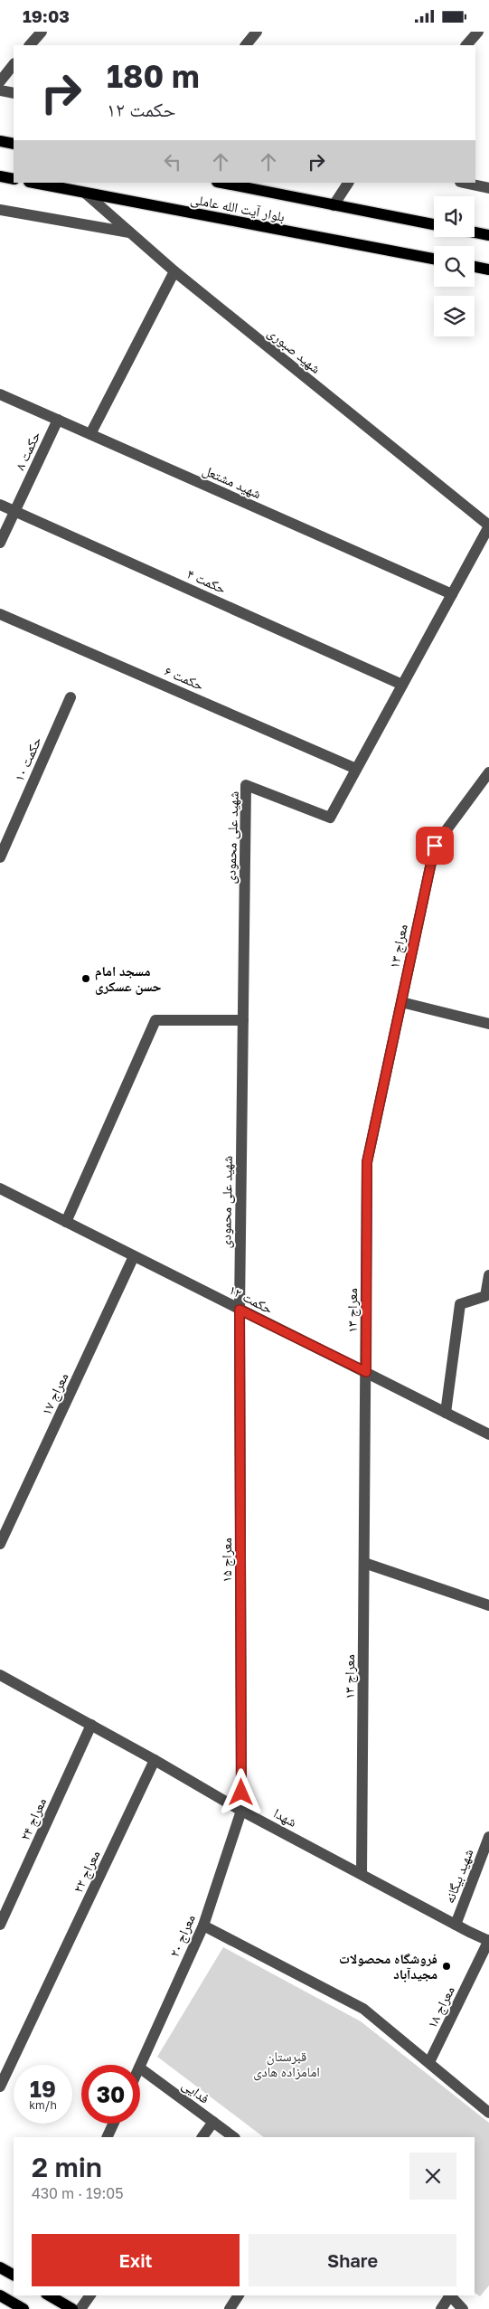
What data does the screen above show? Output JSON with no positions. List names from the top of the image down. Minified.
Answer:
{"streets":{"main road":["بلوار آیت‌ الله عاملی"],"street":["شهید صبوری","حکمت ۸","شهید مشتعل","حکمت ۴","حکمت ۶","حکمت ۱۰","شهید علی محمودی","معراج ۱۳","حکمت ۱۲","معراج ۱۷","معراج ۱۵","شهدا","معراج ۲۴","معراج ۲۲","شهید بیگانه","معراج ۲۰","معراج ۱۸","فدایی"]},"crossings":[["بلوار آیت‌ الله عاملی","شهید صبوری"],["شهید صبوری","شهید علی محمودی"],["حکمت ۸","شهید مشتعل"],["حکمت ۸","حکمت ۴"],["شهید مشتعل","شهید علی محمودی"],["حکمت ۴","شهید علی محمودی"],["حکمت ۶","شهید علی محمودی"],["شهید علی محمودی","حکمت ۱۲"],["شهید علی محمودی","معراج ۱۵"],["معراج ۱۳","حکمت ۱۲"],["معراج ۱۳","شهدا"],["حکمت ۱۲","معراج ۱۷"],["حکمت ۱۲","معراج ۱۵"],["معراج ۱۵","شهدا"],["معراج ۱۵","معراج ۲۰"],["شهدا","معراج ۲۴"],["شهدا","معراج ۲۲"],["شهدا","شهید بیگانه"],["شهدا","معراج ۲۰"],["شهدا","معراج ۱۸"]],"parks":["قبرستان امامزاده هادی"],"places":["مسجد امام حسن عسکری","فروشگاه محصولات مجیدآباد"],"page":{"status":"19:03","turn":["180 m","حکمت ۱۲"],"speed":"19 km/h","limit":"30","heading":["2 min","430 m · 19:05"],"buttons":["Exit","Share"]}}
